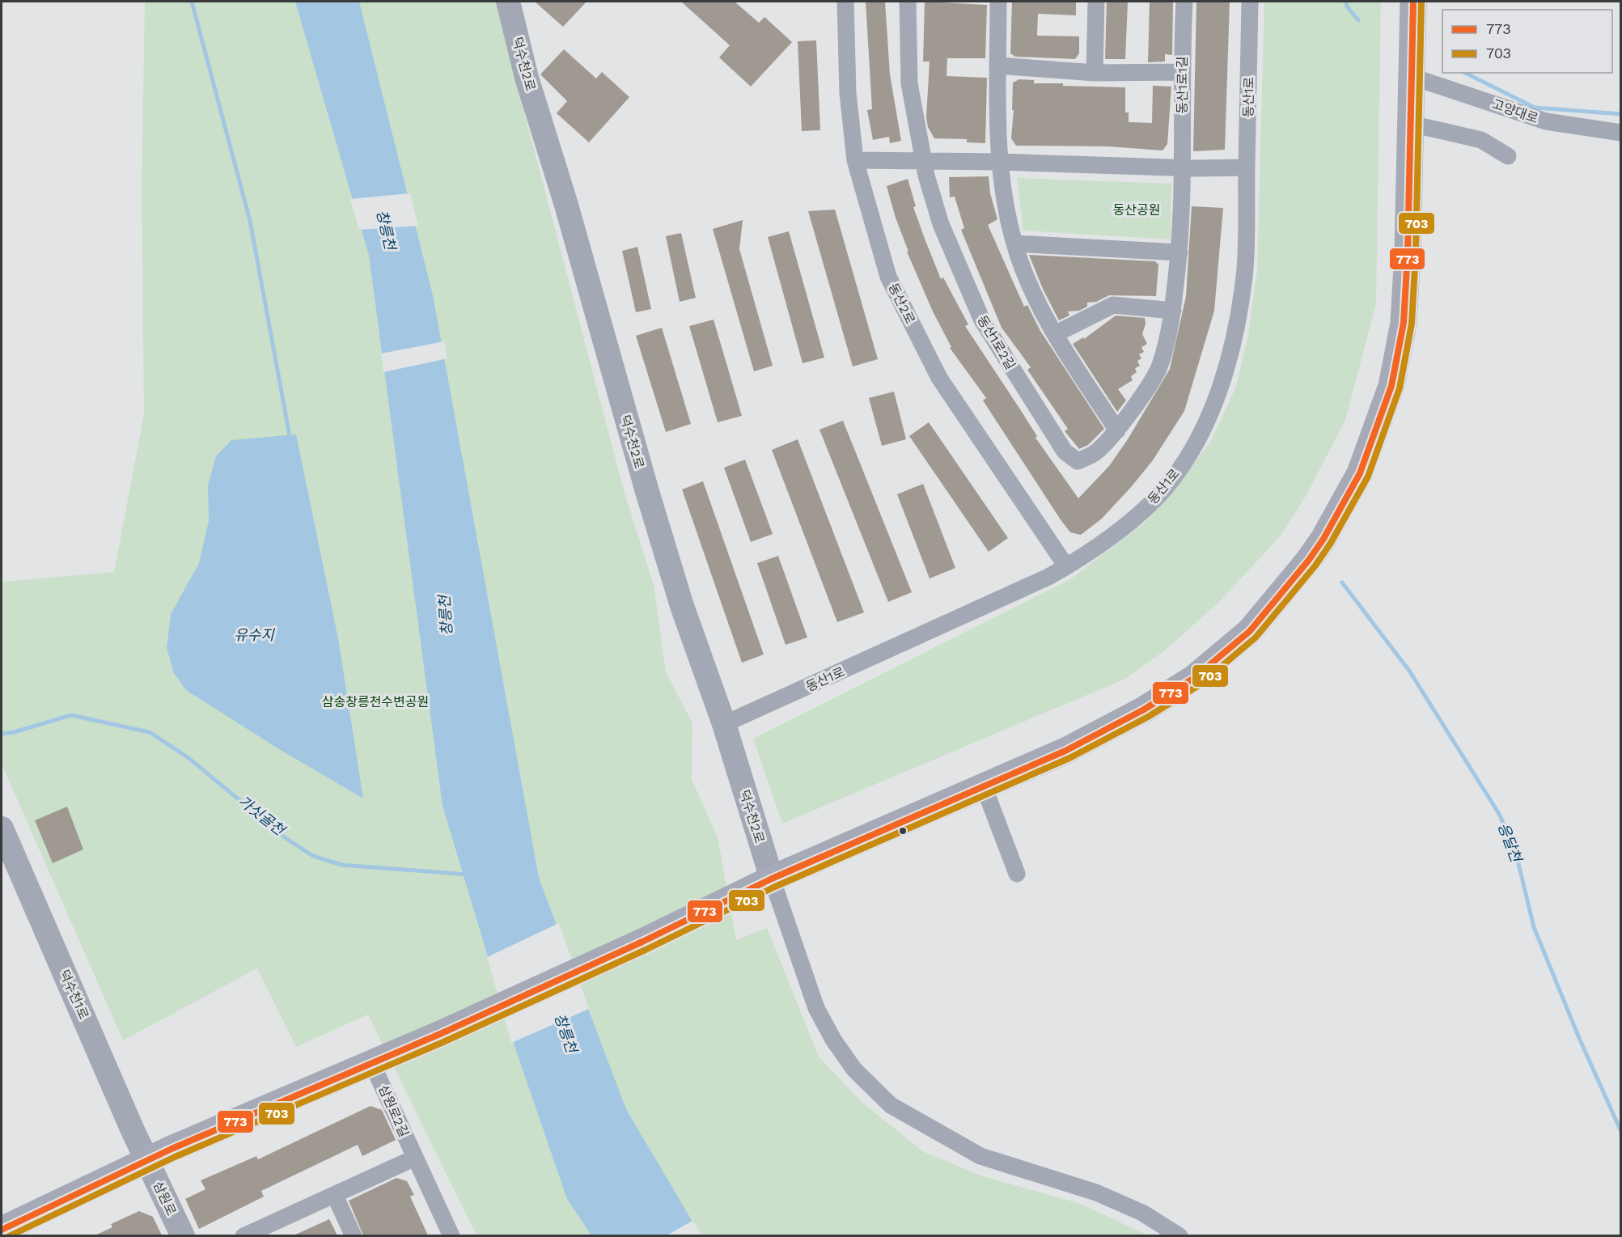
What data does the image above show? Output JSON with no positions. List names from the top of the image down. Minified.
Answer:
{"streets":{"street":["덕수천2로","동산1로1길","동산1로","고양대로","동산2로","동산1로2길","덕수천1로","삼원로2길","삼원로"]},"crossings":[["덕수천2로","동산1로"],["동산1로1길","동산1로2길"],["동산1로","동산2로"],["덕수천1로","삼원로"]],"water":["창릉천","유수지","가싯골천","응달천"],"parks":["동산공원","삼송창릉천수변공원"],"lines":["transit line 773","transit line 703"],"legend":["773","703"]}
